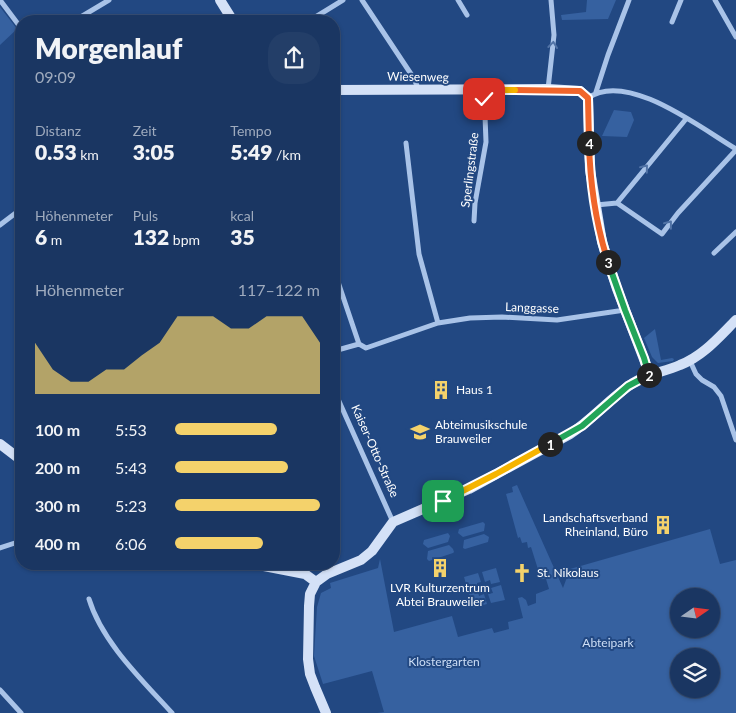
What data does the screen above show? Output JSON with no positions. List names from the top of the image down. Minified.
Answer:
{"streets":{"street":["Wiesenweg","Sperlingstraße","Langgasse","Kaiser-Otto-Straße"]},"crossings":[["Wiesenweg","Sperlingstraße"]],"parks":["Abteipark","Klostergarten"],"places":{"building":["Haus 1","Landschaftsverband Rheinland, Büro","LVR Kulturzentrum Abtei Brauweiler"],"school or university":["Abteimusikschule Brauweiler"],"church":["St. Nikolaus"]},"north":"right","page":{"heading":["Morgenlauf","09:09"],"stats":[["Distanz","0.53 km"],["Zeit","3:05"],["Tempo","5:49 /km"],["Höhenmeter","6 m"],["Puls","132 bpm"],["kcal","35"]],"pins":["4","3","2","1"],"chart":["Höhenmeter","117–122 m"],"list":[{"name":"100 m","note":"5:53"},{"name":"200 m","note":"5:43"},{"name":"300 m","note":"5:23"},{"name":"400 m","note":"6:06"}]}}
